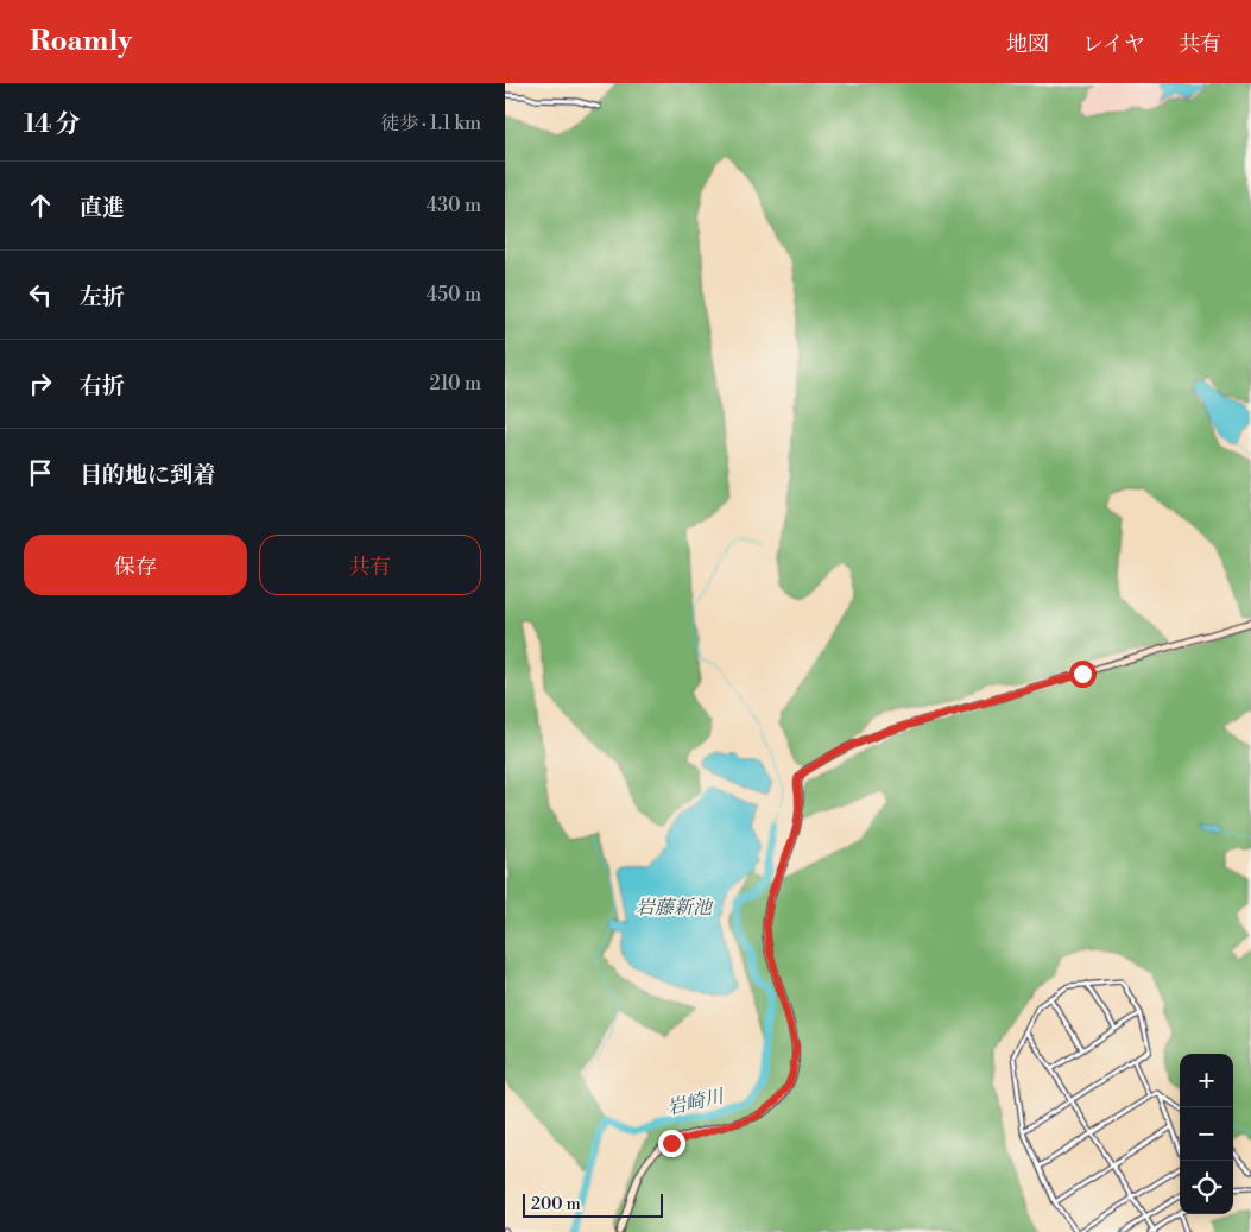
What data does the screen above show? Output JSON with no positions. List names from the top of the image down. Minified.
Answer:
{"water":["岩藤新池","岩崎川"],"scale_bar":"200 m","page":{"header":"Roamly","nav":["地図","レイヤ","共有"],"heading":["14 分","徒歩 · 1.1 km"],"list":[["直進","430 m"],["左折","450 m"],["右折","210 m"],"目的地に到着"],"buttons":["保存","共有"],"map_buttons":["+","−"],"scale":"200 m"}}
